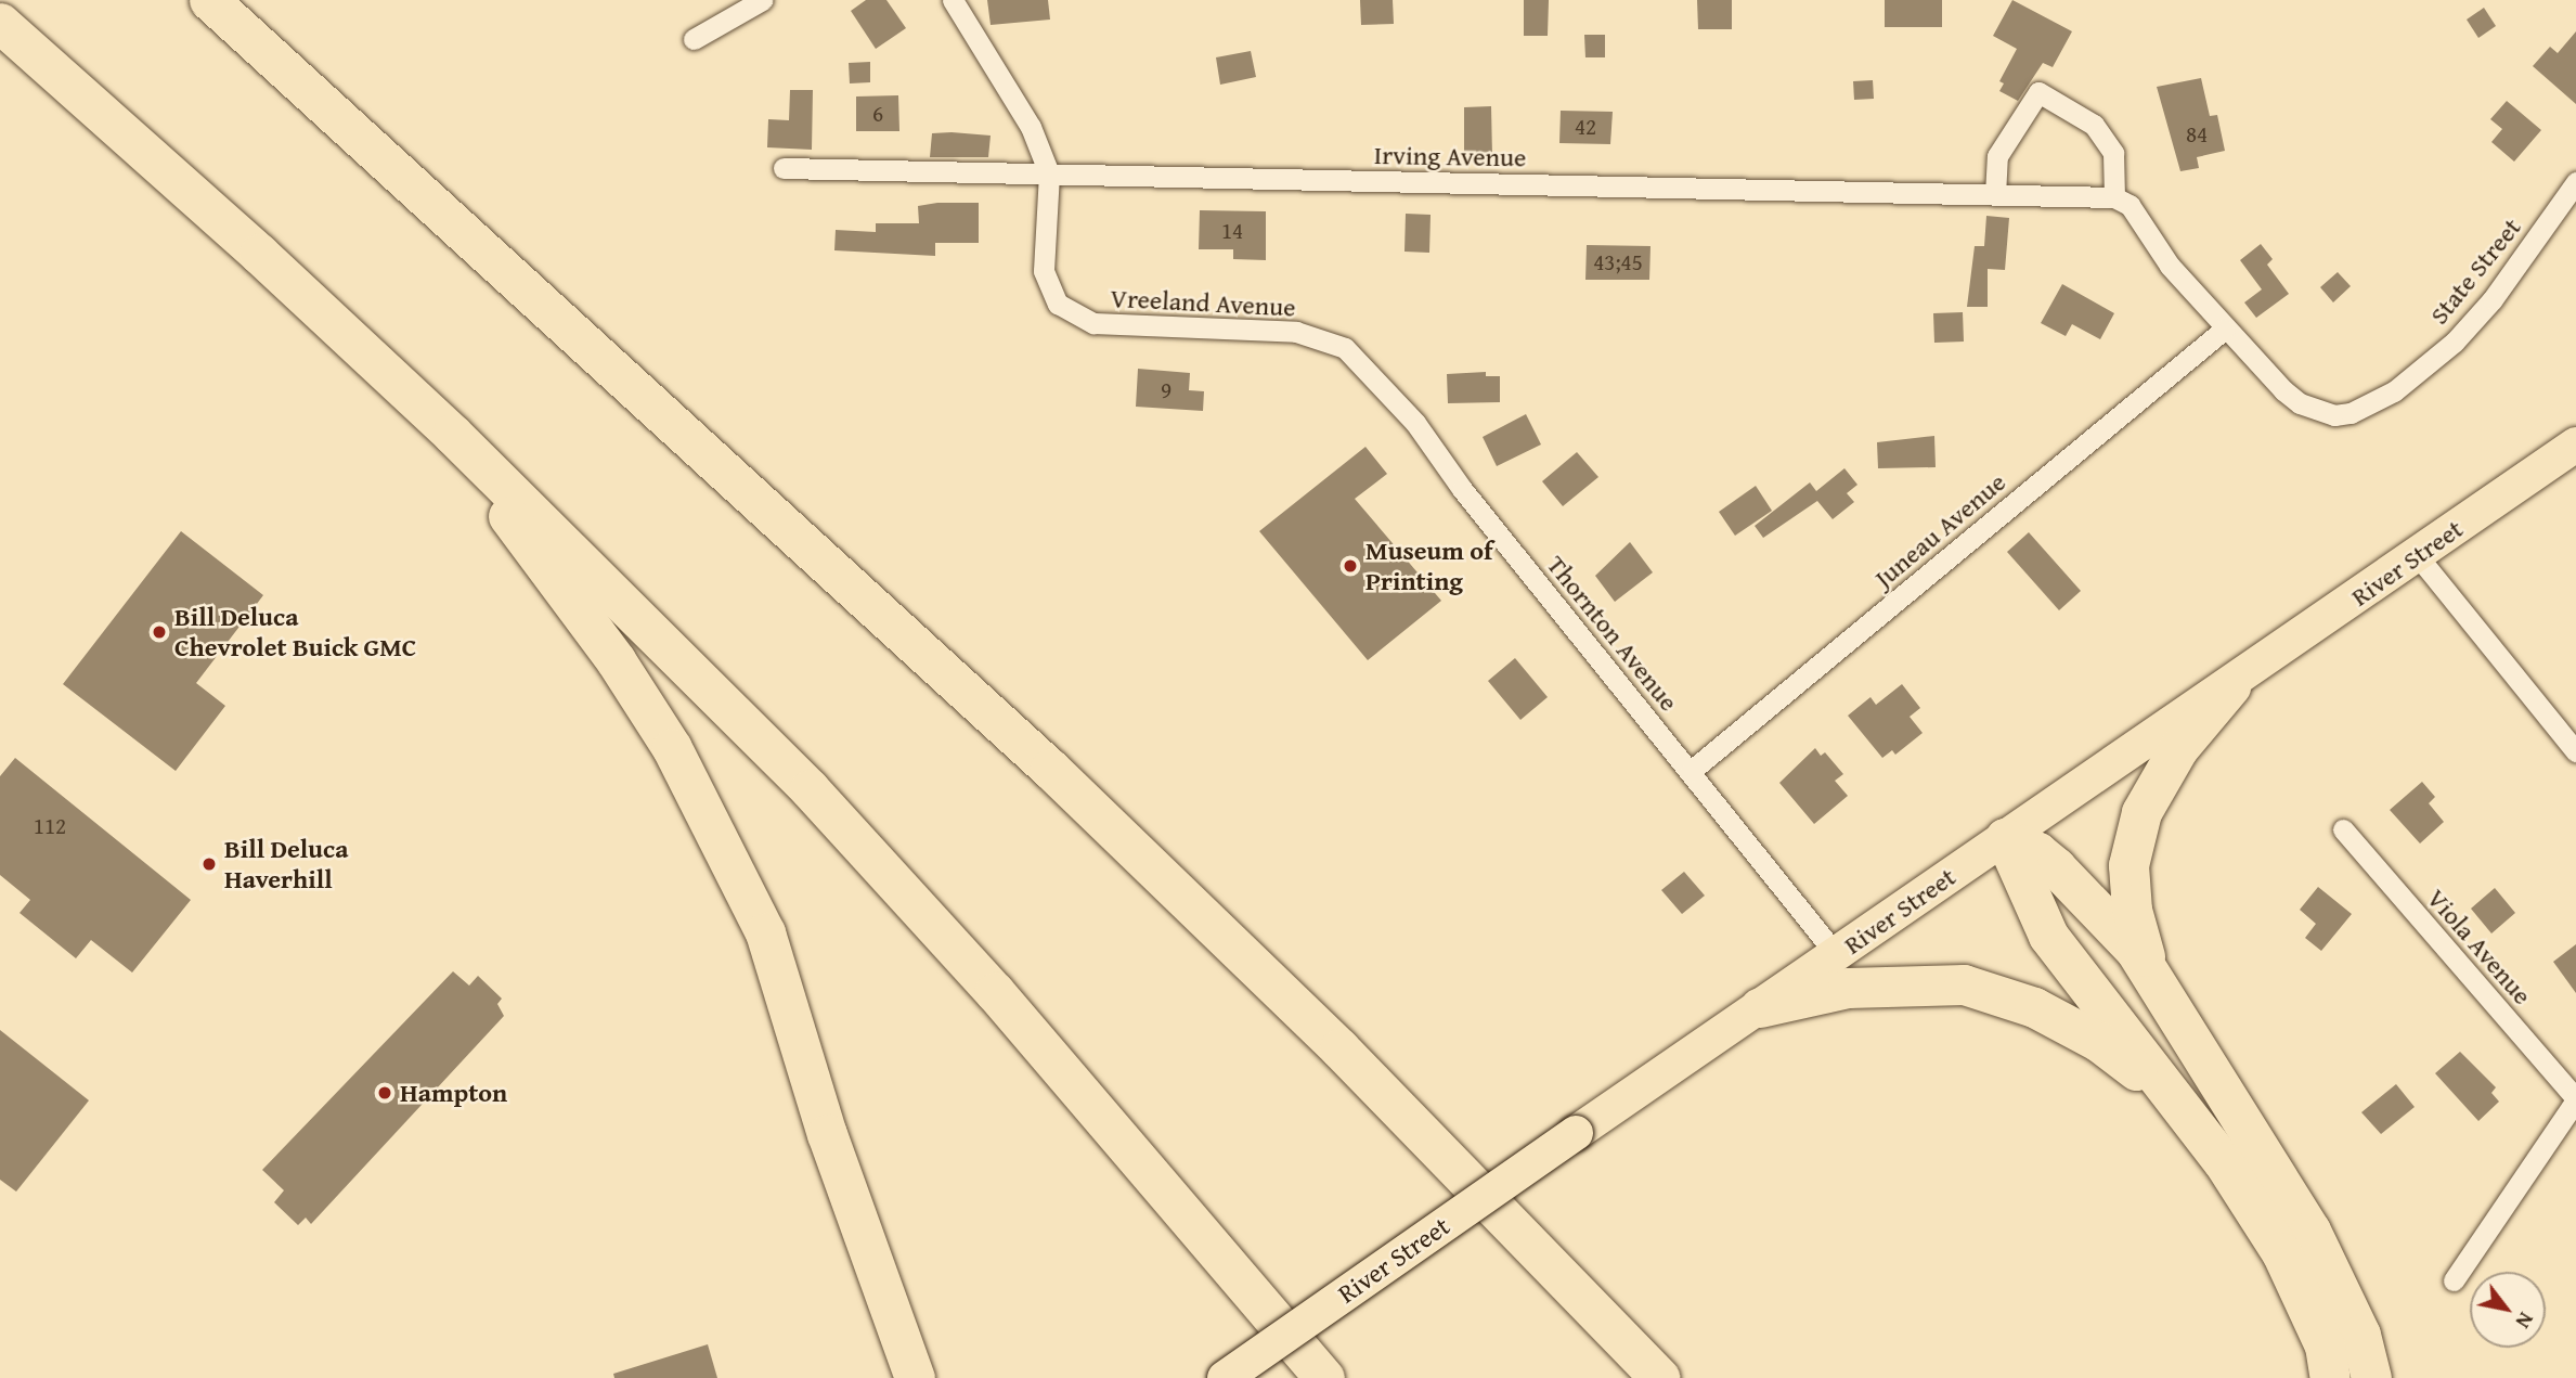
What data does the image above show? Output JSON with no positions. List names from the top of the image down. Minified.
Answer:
{"streets":{"main road":["River Street"],"street":["Irving Avenue","State Street","Vreeland Avenue","Juneau Avenue","Thornton Avenue","Viola Avenue"]},"crossings":[["Irving Avenue","State Street"],["Irving Avenue","Vreeland Avenue"],["State Street","Juneau Avenue"],["Vreeland Avenue","Thornton Avenue"],["Juneau Avenue","Thornton Avenue"],["River Street","Thornton Avenue"]],"places":["Museum of Printing","Bill Deluca Chevrolet Buick GMC","Bill Deluca Haverhill","Hampton"],"house_numbers":["6","42","84","14","43;45","9","112"],"north":"bottom right"}
